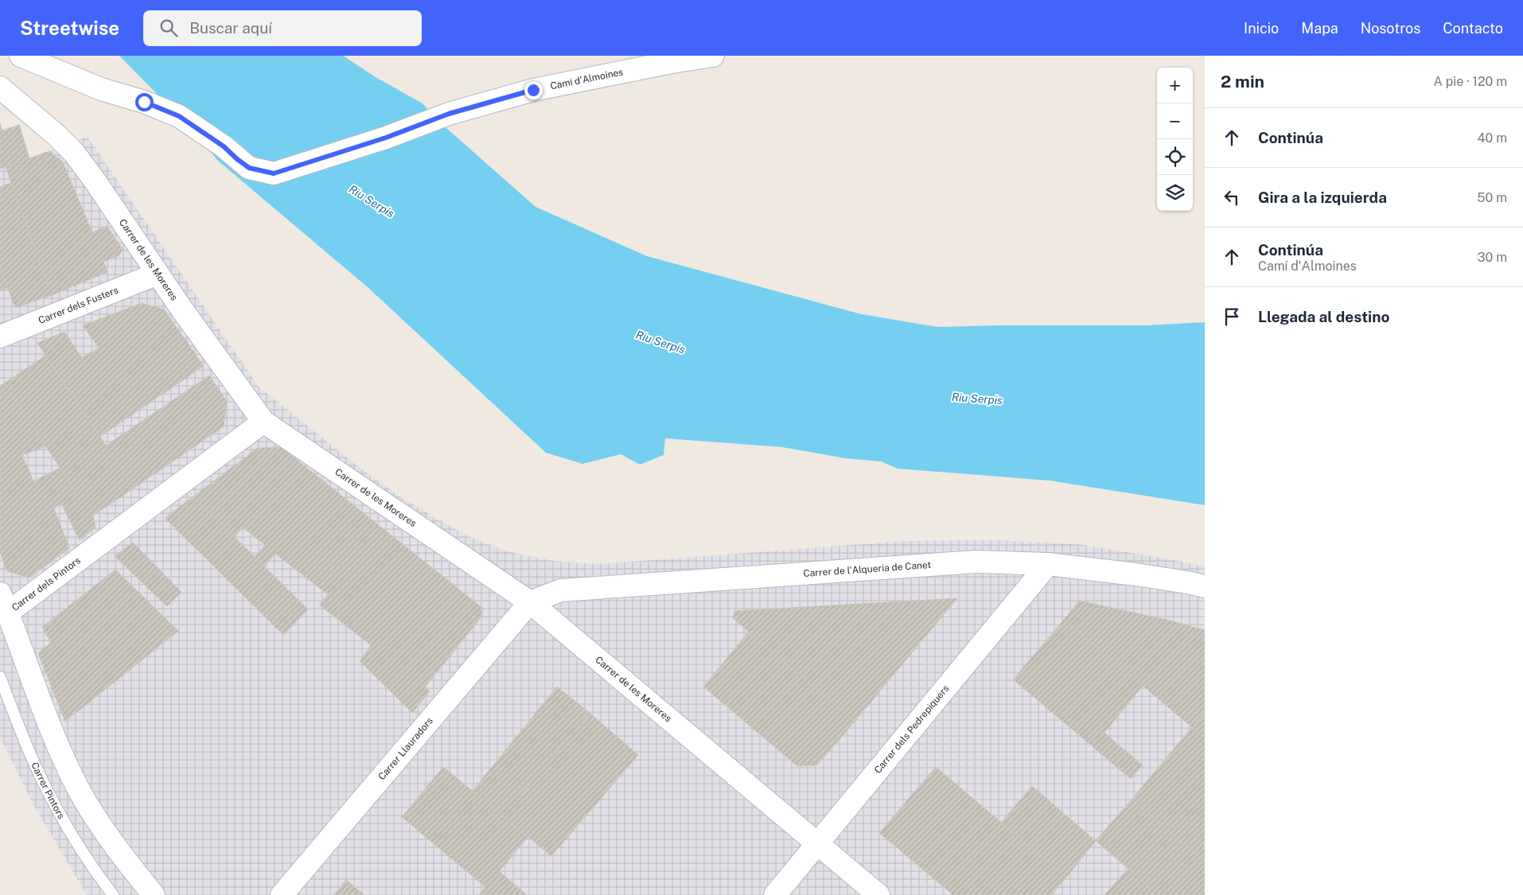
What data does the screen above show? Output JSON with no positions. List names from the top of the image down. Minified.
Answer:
{"streets":{"street":["Camí d'Almoines","Carrer de les Moreres","Carrer dels Fusters","Carrer de l'Alqueria de Canet","Carrer dels Pintors","Carrer dels Pedrepiquers","Carrer Llauradors"],"lane":["Carrer Pintors"]},"crossings":[["Carrer de les Moreres","Carrer dels Fusters"],["Carrer de les Moreres","Carrer de l'Alqueria de Canet"],["Carrer de les Moreres","Carrer dels Pintors"],["Carrer de les Moreres","Carrer dels Pedrepiquers"],["Carrer de les Moreres","Carrer Llauradors"],["Carrer de l'Alqueria de Canet","Carrer dels Pedrepiquers"],["Carrer de l'Alqueria de Canet","Carrer Llauradors"]],"water":["Riu Serpis"],"page":{"header":"Streetwise","search":"Buscar aquí","nav":["Inicio","Mapa","Nosotros","Contacto"],"heading":["2 min","A pie · 120 m"],"map_buttons":["+","−"],"list":[["Continúa","40 m"],["Gira a la izquierda","50 m"],["Continúa","Camí d'Almoines","30 m"],"Llegada al destino"]}}
